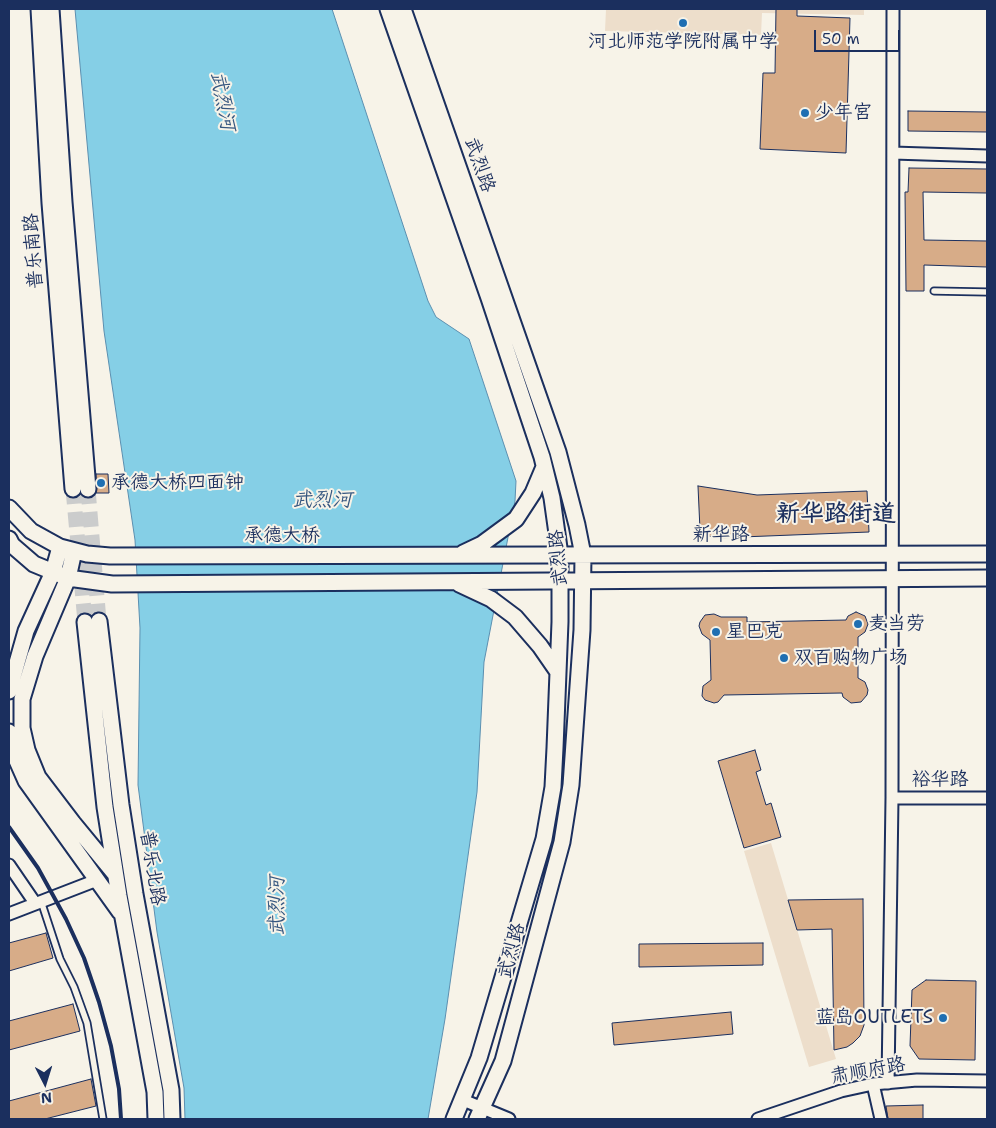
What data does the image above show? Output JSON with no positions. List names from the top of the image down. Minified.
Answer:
{"streets":{"main road":["武烈路","普乐南路","新华路","承德大桥","普乐北路"],"street":["裕华路","肃顺府路"]},"crossings":[["武烈路","新华路"],["新华路","承德大桥"]],"districts":["新华路街道"],"water":["武烈河"],"places":["河北师范学院附属中学","少年宫","承德大桥四面钟","麦当劳","星巴克","双百购物广场","蓝岛OUTLETS"],"scale_bar":"50 m","north":"bottom"}
